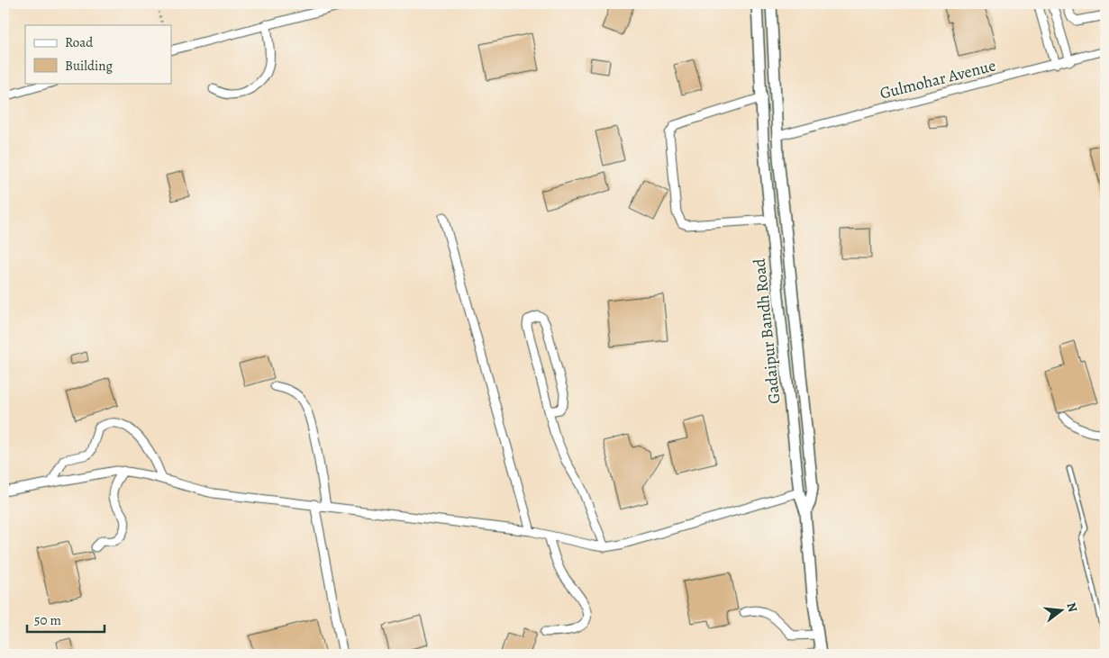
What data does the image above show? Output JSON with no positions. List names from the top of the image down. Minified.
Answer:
{"streets":{"street":["Gulmohar Avenue","Gadaipur Bandh Road"]},"legend":["Road","Building"],"scale_bar":"50 m","north":"right"}
